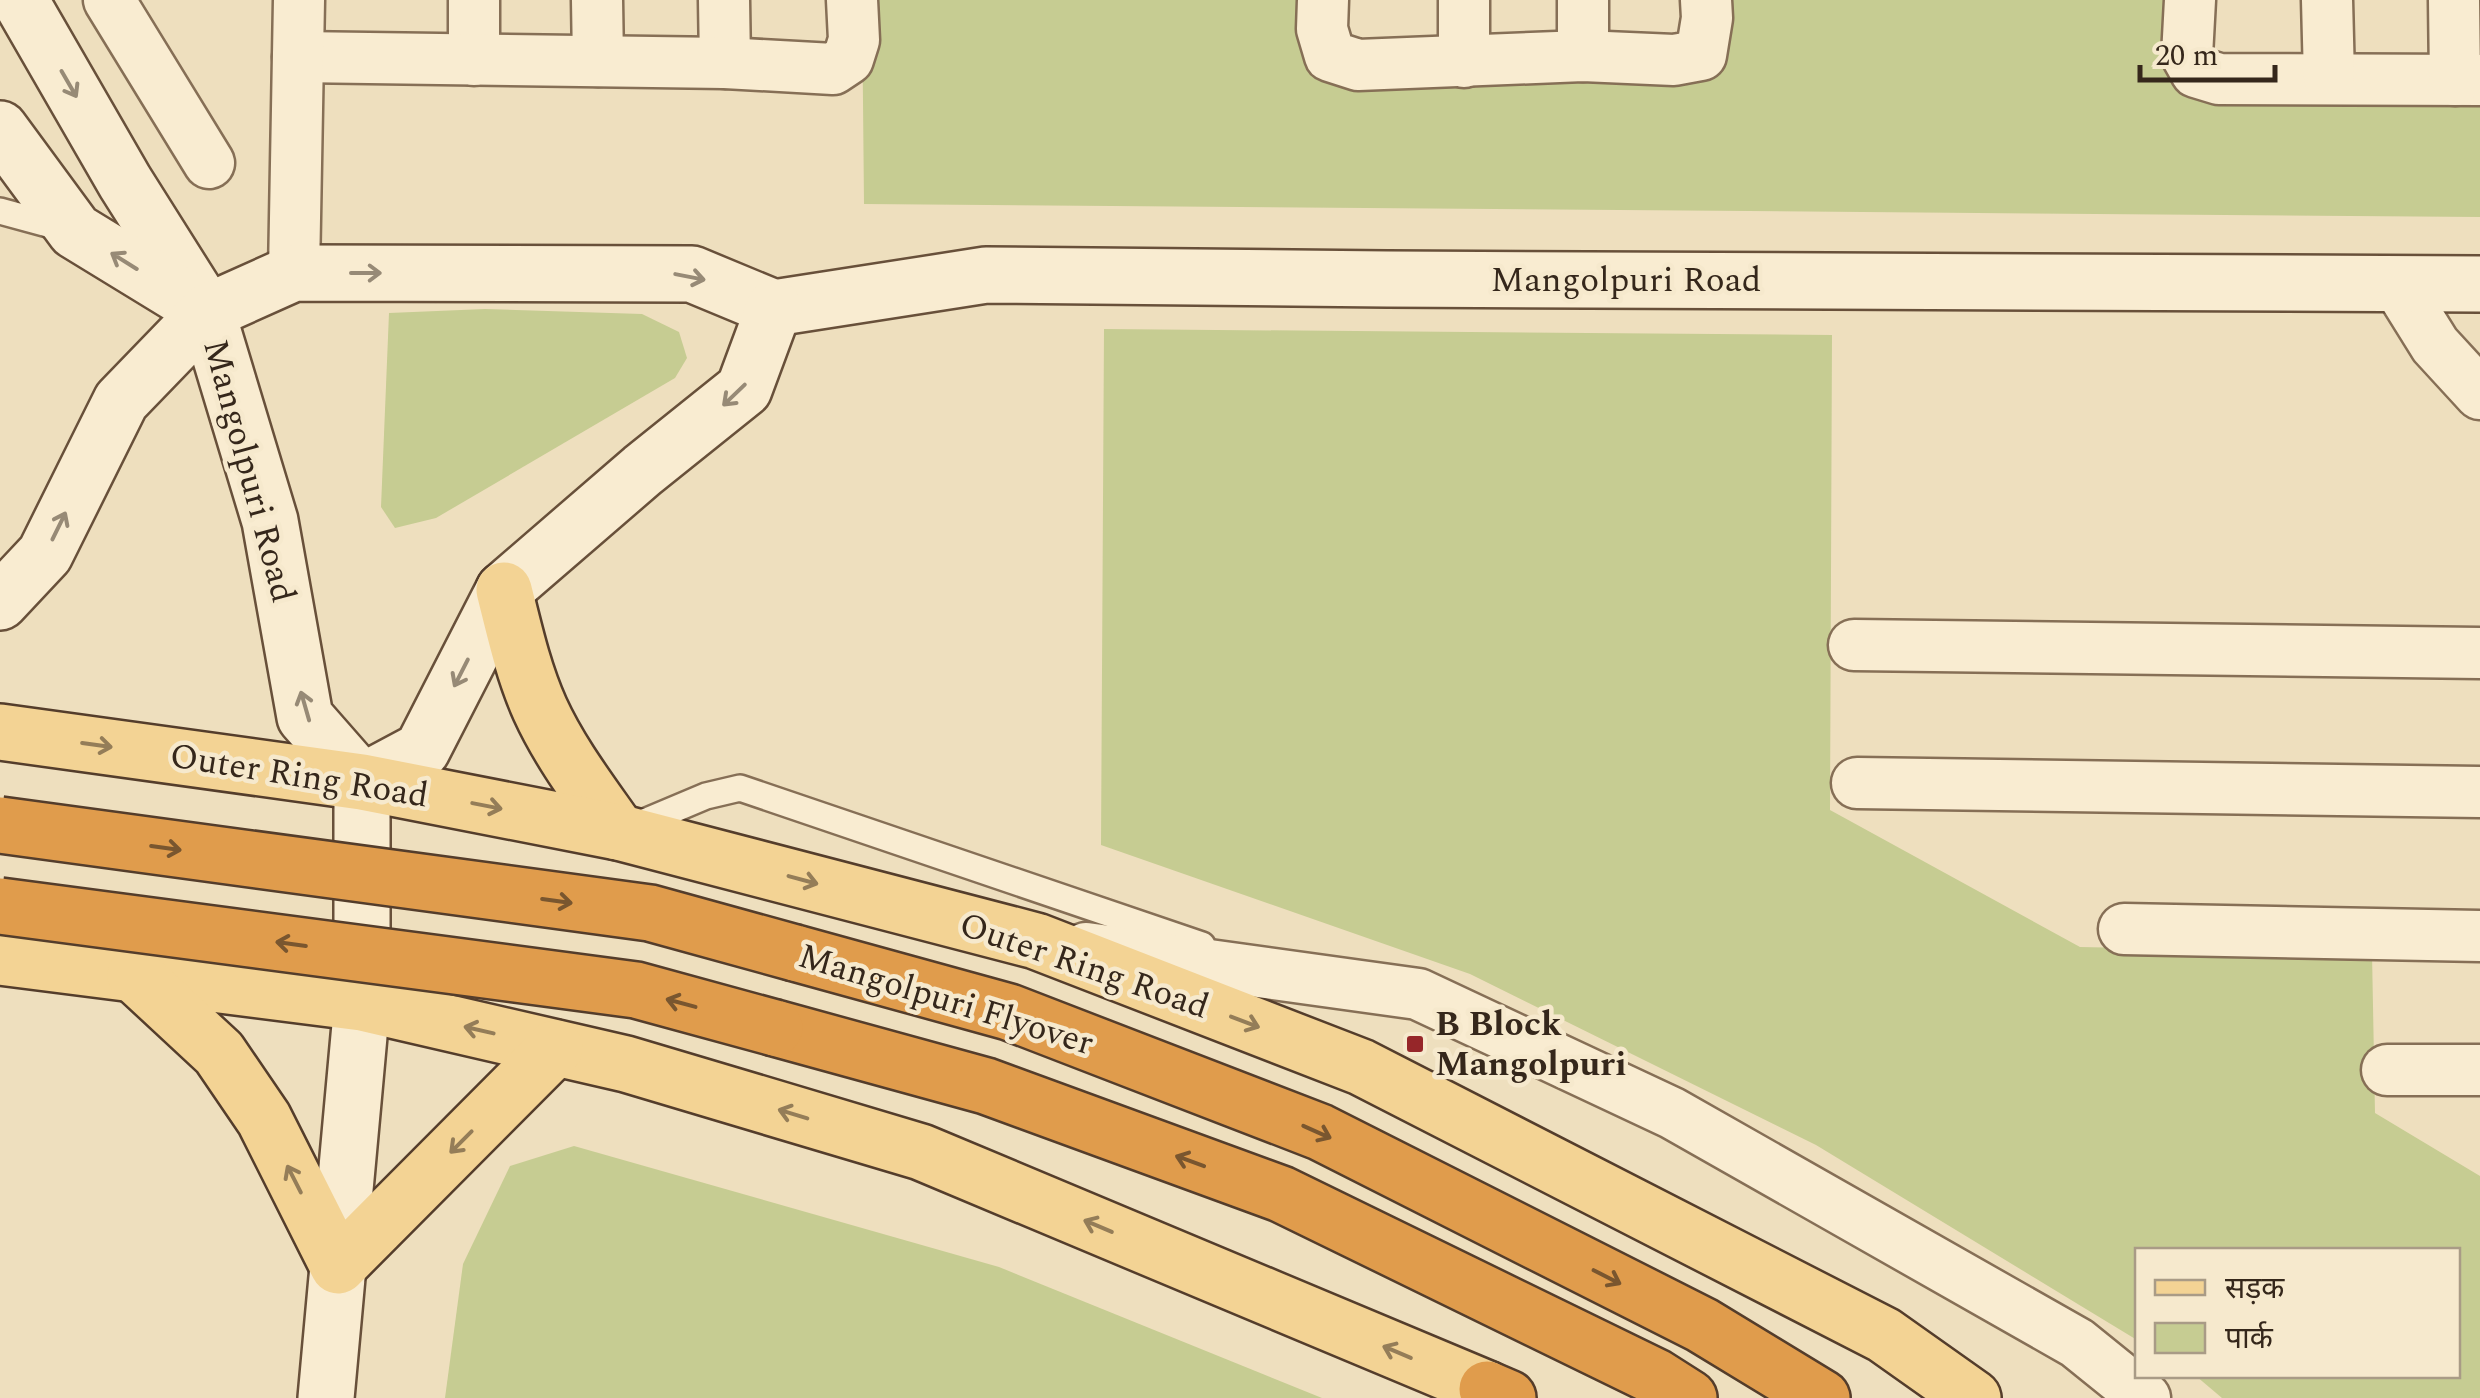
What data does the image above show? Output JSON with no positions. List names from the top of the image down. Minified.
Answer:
{"streets":{"highway":["Mangolpuri Flyover"],"main road":["Outer Ring Road"],"street":["Mangolpuri Road"]},"crossings":[["Mangolpuri Road","Outer Ring Road"]],"places":{"transit":["B Block Mangolpuri"]},"legend":["सड़क","पार्क"],"scale_bar":"20 m"}
